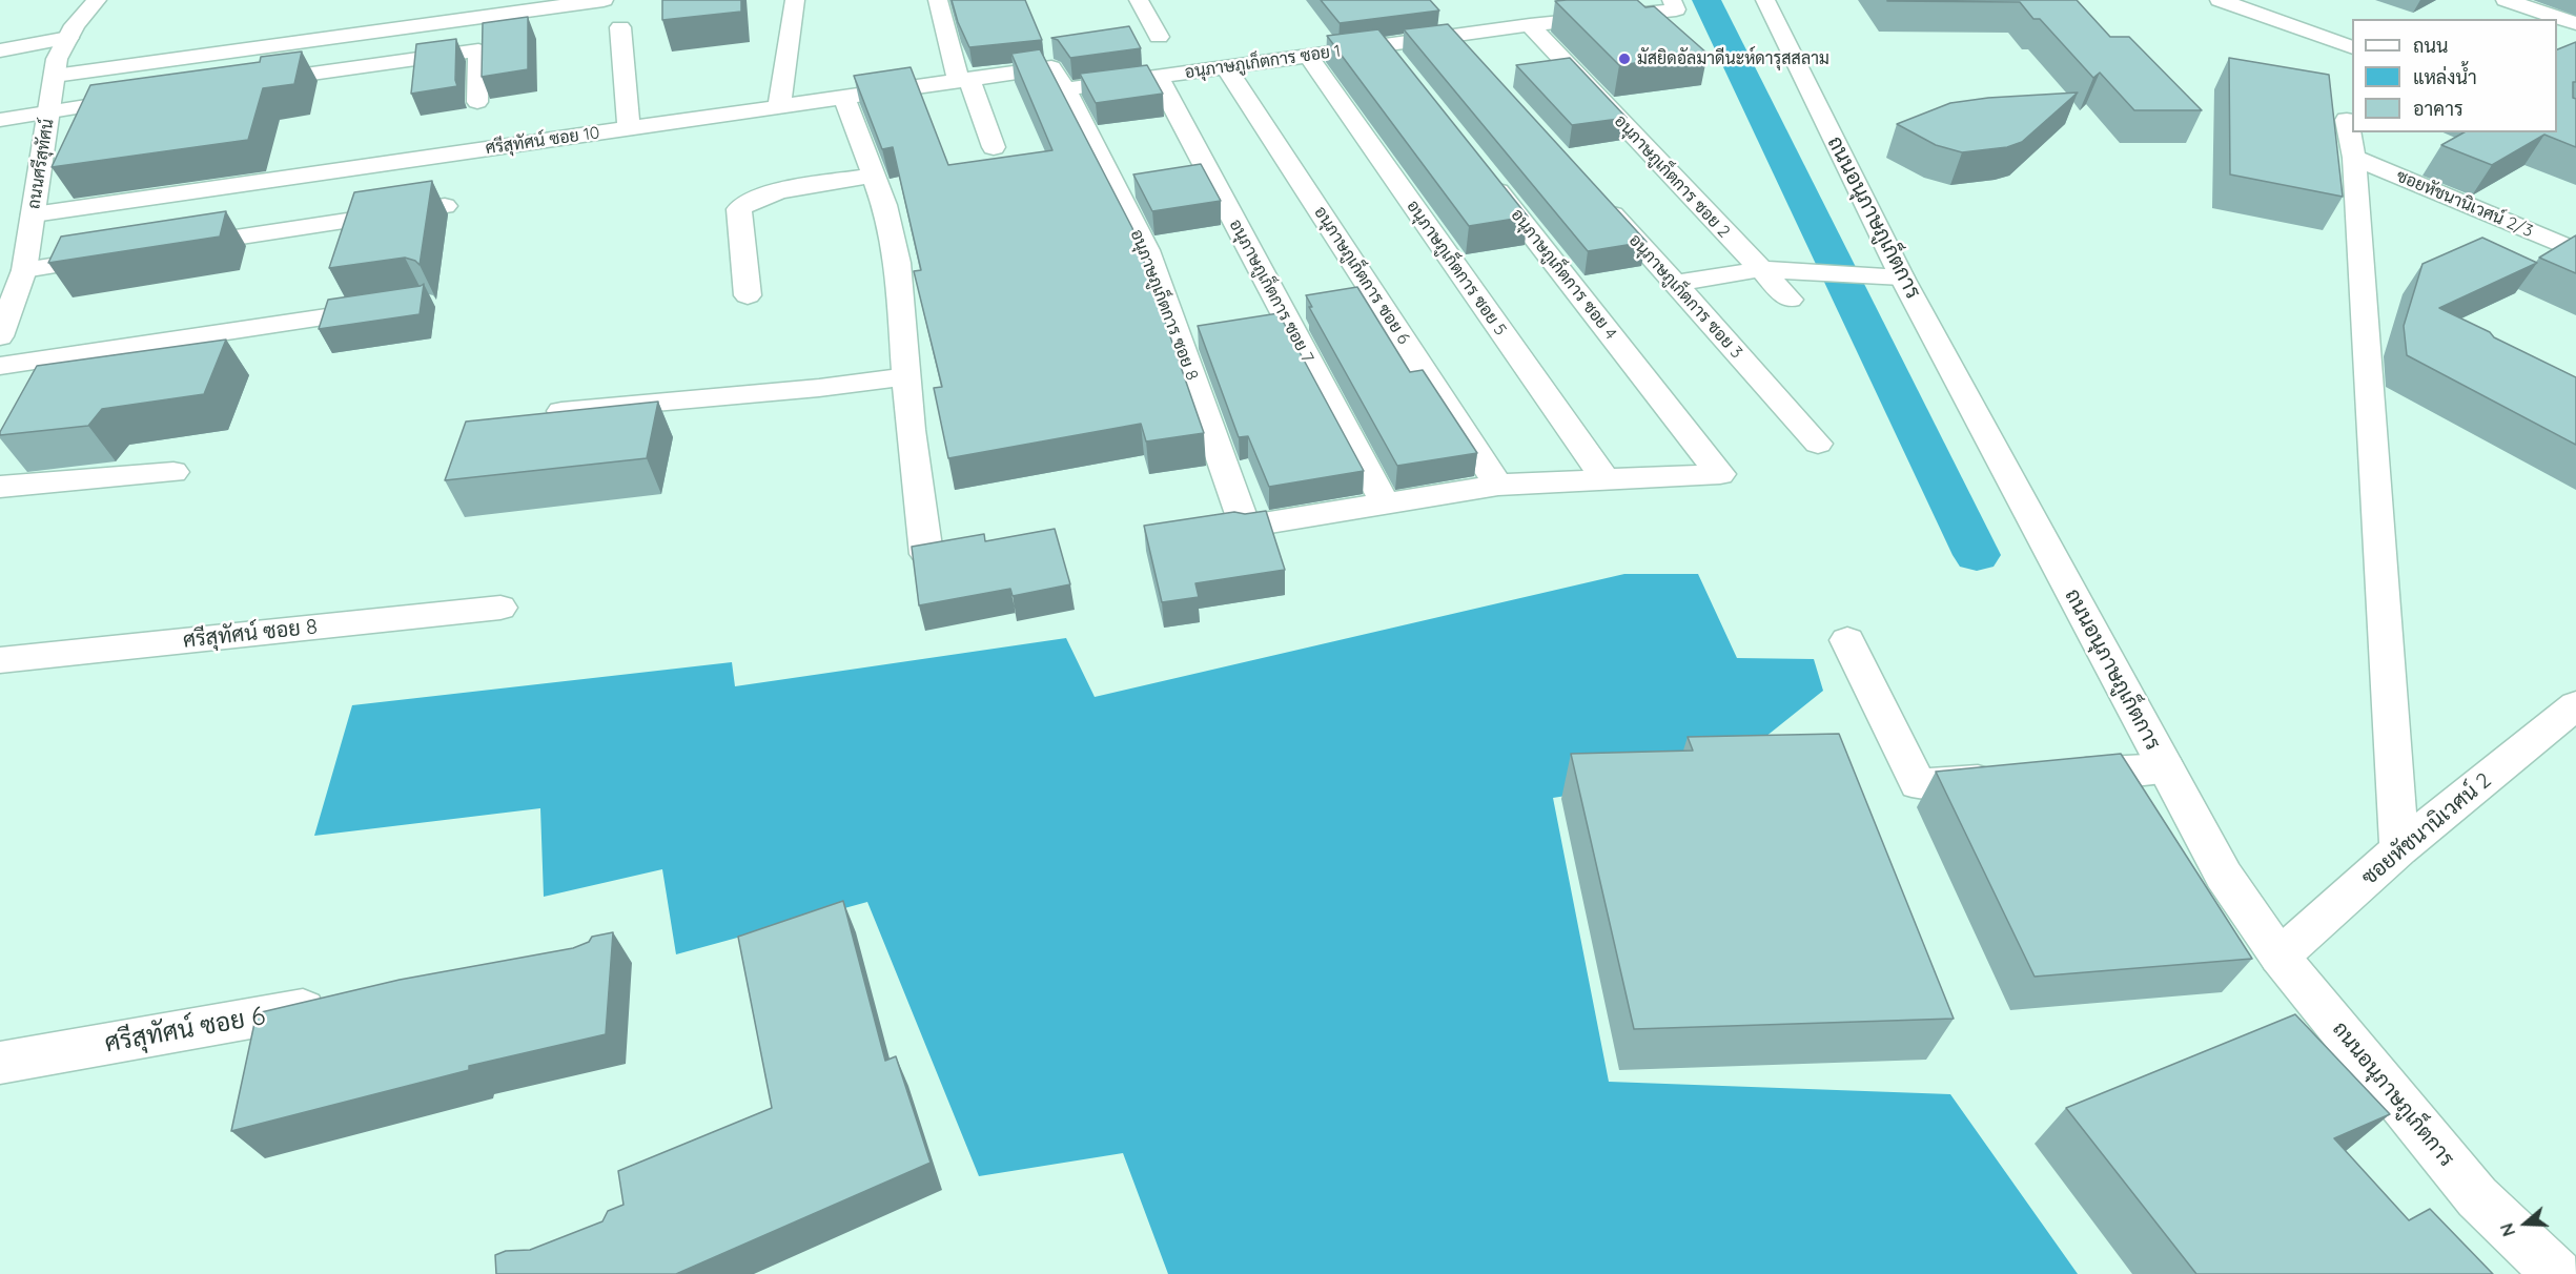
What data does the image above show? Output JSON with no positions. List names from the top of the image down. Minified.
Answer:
{"streets":{"street":["อนุภาษภูเก็ตการ ซอย 1","ศรีสุทัศน์ ซอย 10","ถนนศรีสุทัศน์","อนุภาษภูเก็ตการ ซอย 2","ซอยหัชนานิเวศน์ 2/3","ถนนอนุภาษภูเก็ตการ","อนุภาษภูเก็ตการ ซอย 5","อนุภาษภูเก็ตการ ซอย 4","อนุภาษภูเก็ตการ ซอย 6","อนุภาษภูเก็ตการ ซอย 7","อนุภาษภูเก็ตการ ซอย 3","อนุภาษภูเก็ตการ ซอย 8","ศรีสุทัศน์ ซอย 8","ซอยหัชนานิเวศน์ 2","ศรีสุทัศน์ ซอย 6"]},"crossings":[["อนุภาษภูเก็ตการ ซอย 1","ศรีสุทัศน์ ซอย 10"],["อนุภาษภูเก็ตการ ซอย 1","อนุภาษภูเก็ตการ ซอย 2"],["อนุภาษภูเก็ตการ ซอย 1","อนุภาษภูเก็ตการ ซอย 5"],["อนุภาษภูเก็ตการ ซอย 1","อนุภาษภูเก็ตการ ซอย 6"],["อนุภาษภูเก็ตการ ซอย 1","อนุภาษภูเก็ตการ ซอย 7"],["อนุภาษภูเก็ตการ ซอย 1","อนุภาษภูเก็ตการ ซอย 8"],["ศรีสุทัศน์ ซอย 10","ถนนศรีสุทัศน์"],["ศรีสุทัศน์ ซอย 10","อนุภาษภูเก็ตการ ซอย 8"],["ถนนอนุภาษภูเก็ตการ","ซอยหัชนานิเวศน์ 2"],["อนุภาษภูเก็ตการ ซอย 5","อนุภาษภูเก็ตการ ซอย 4"],["อนุภาษภูเก็ตการ ซอย 7","อนุภาษภูเก็ตการ ซอย 8"]],"places":["มัสยิดอัลมาดีนะห์ดารุสสลาม"],"legend":["ถนน","แหล่งน้ำ","อาคาร"],"north":"left"}
